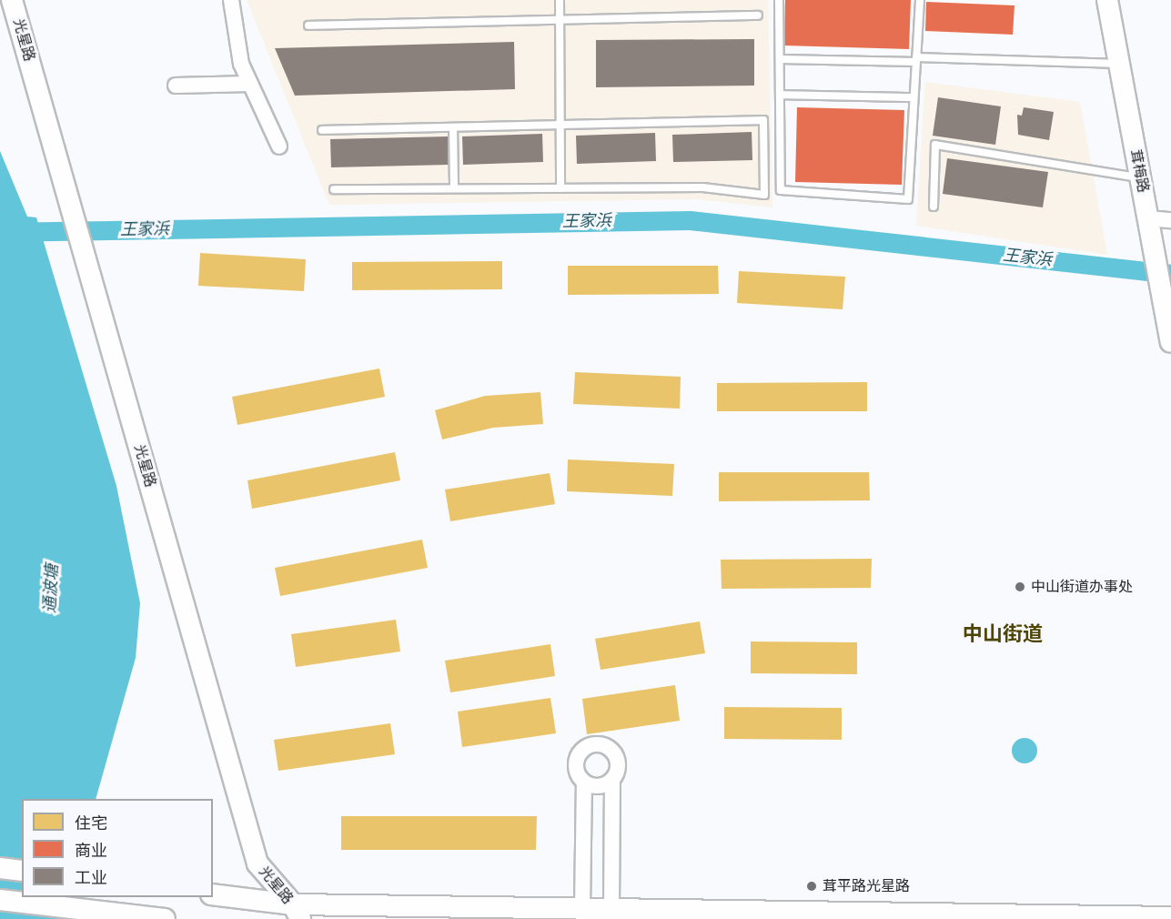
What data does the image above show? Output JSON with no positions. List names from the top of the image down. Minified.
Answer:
{"streets":{"street":["光星路","茸梅路"]},"districts":["中山街道"],"water":["王家浜","通波塘"],"places":["中山街道办事处","茸平路光星路"],"legend":["住宅","商业","工业"]}
